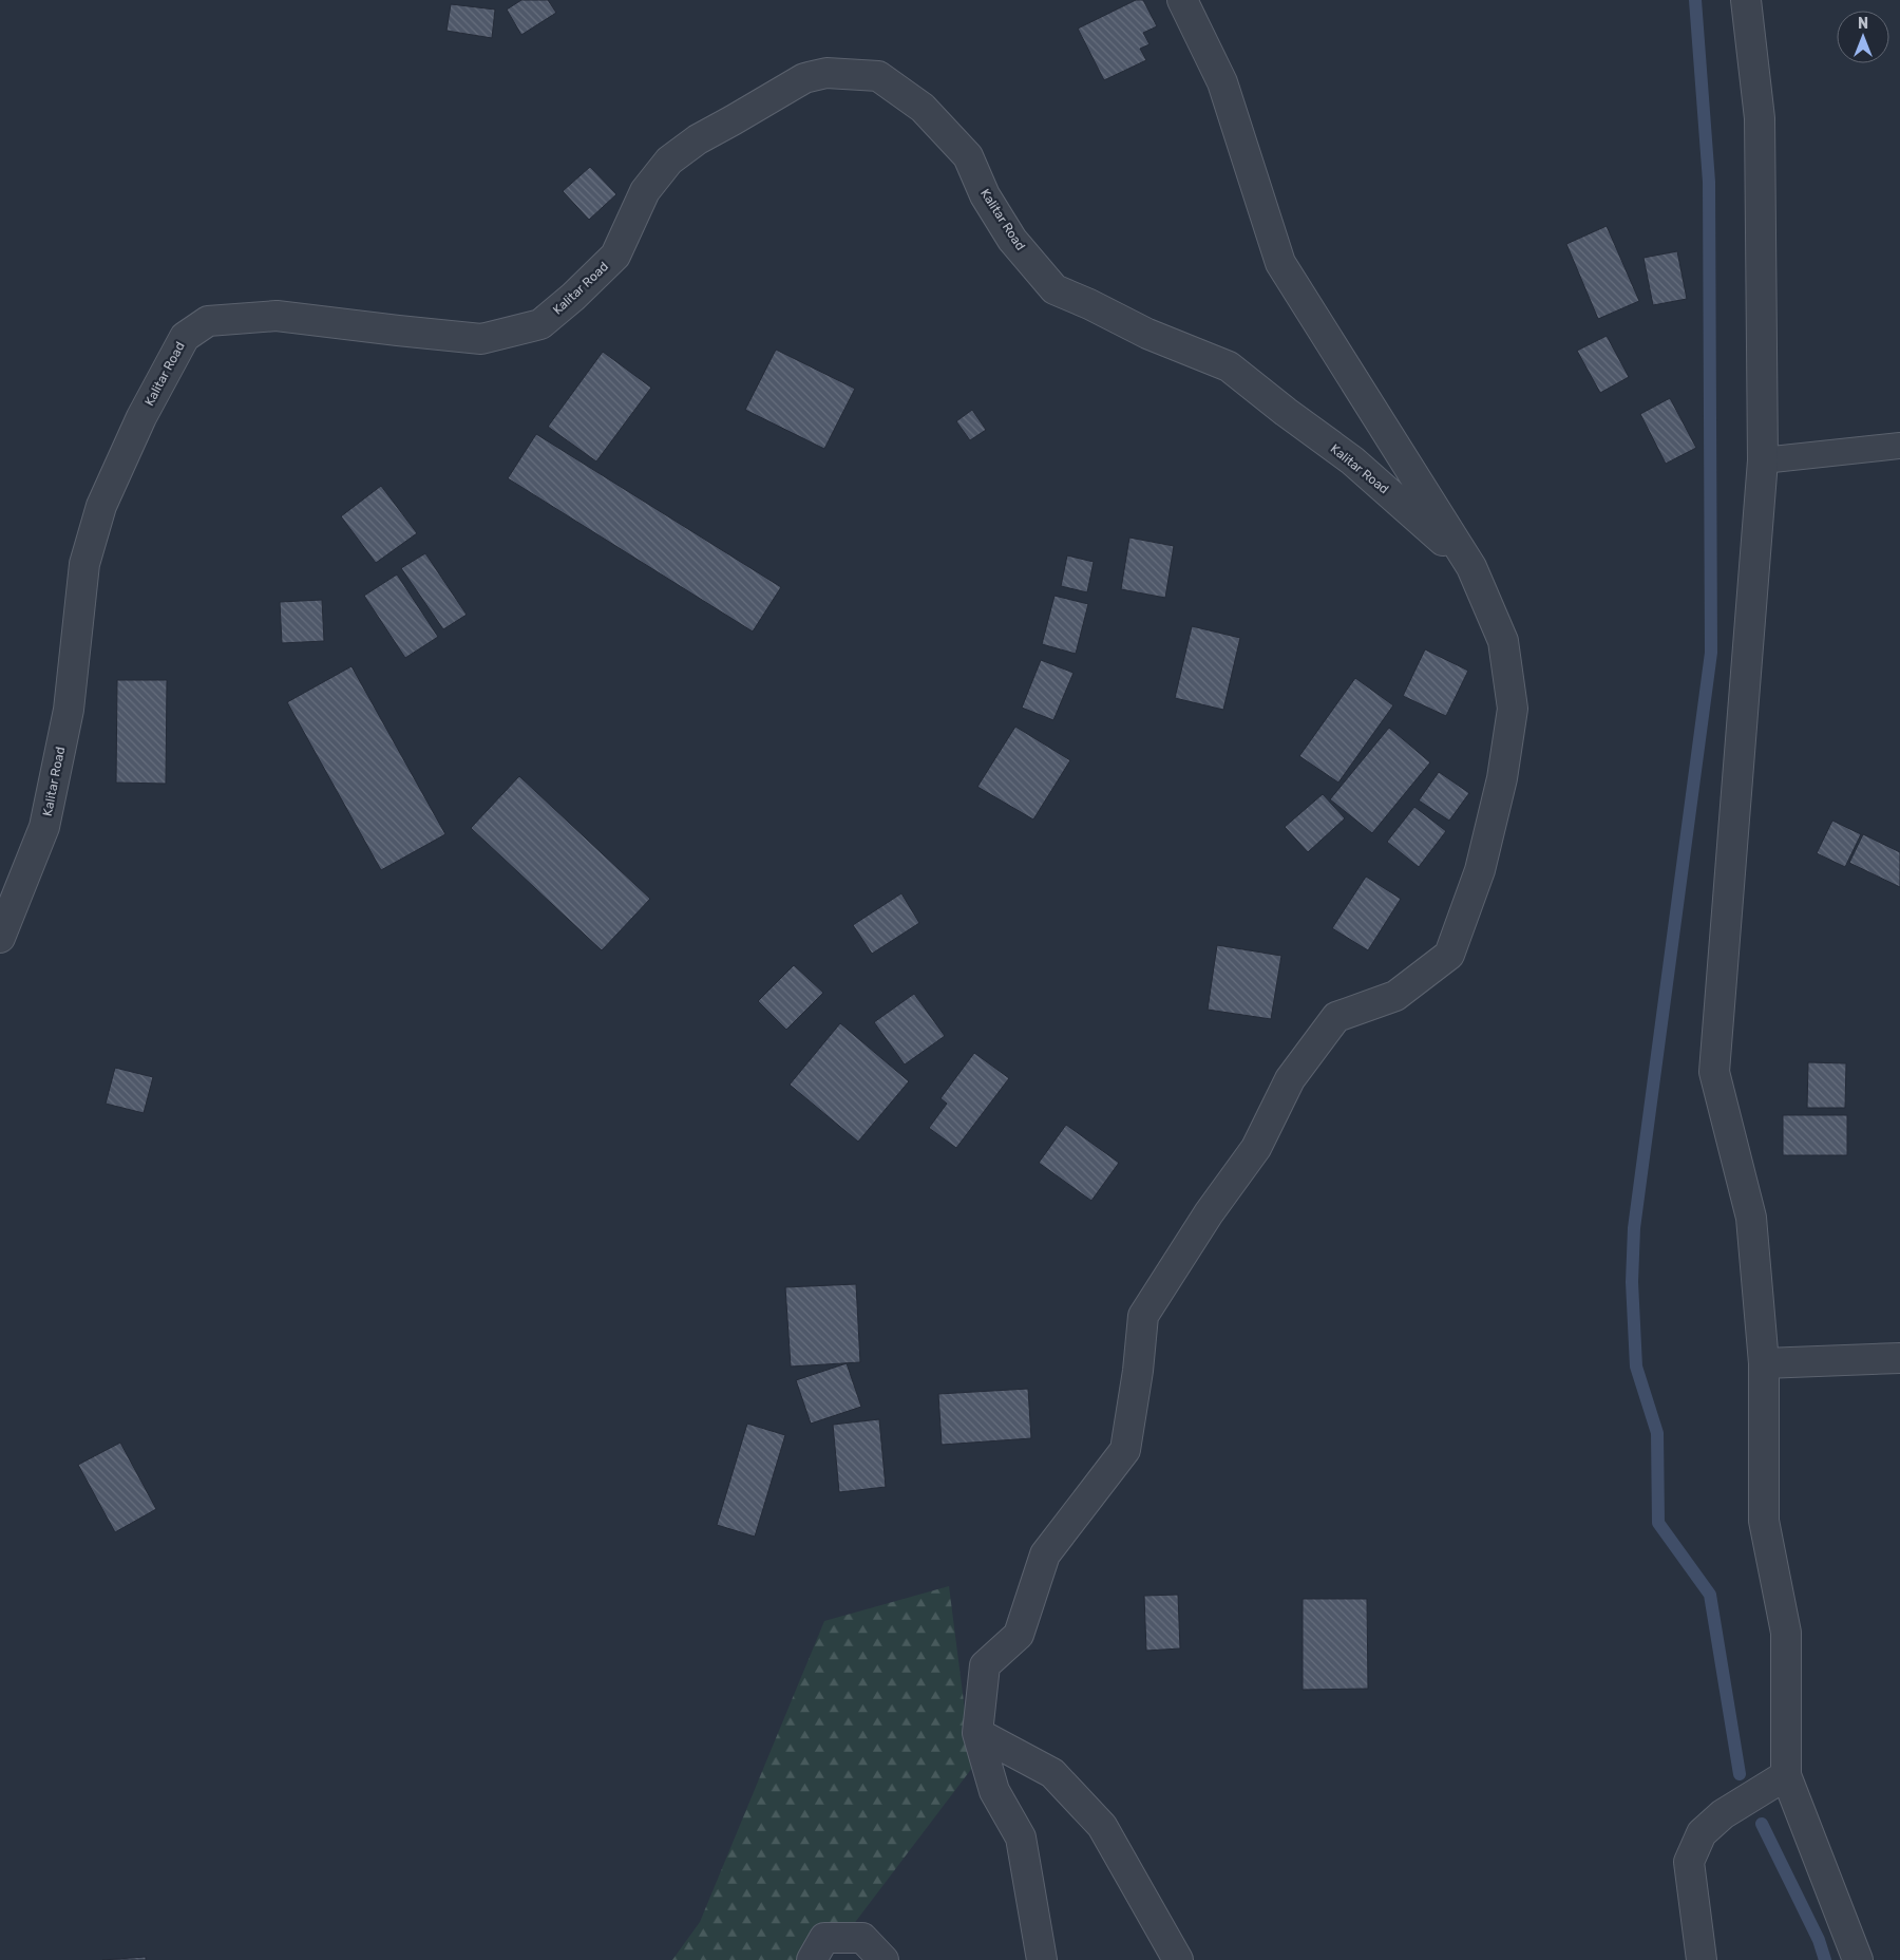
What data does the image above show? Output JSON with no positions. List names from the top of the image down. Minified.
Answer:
{"streets":{"street":["Kalitar Road"]},"north":"top"}
